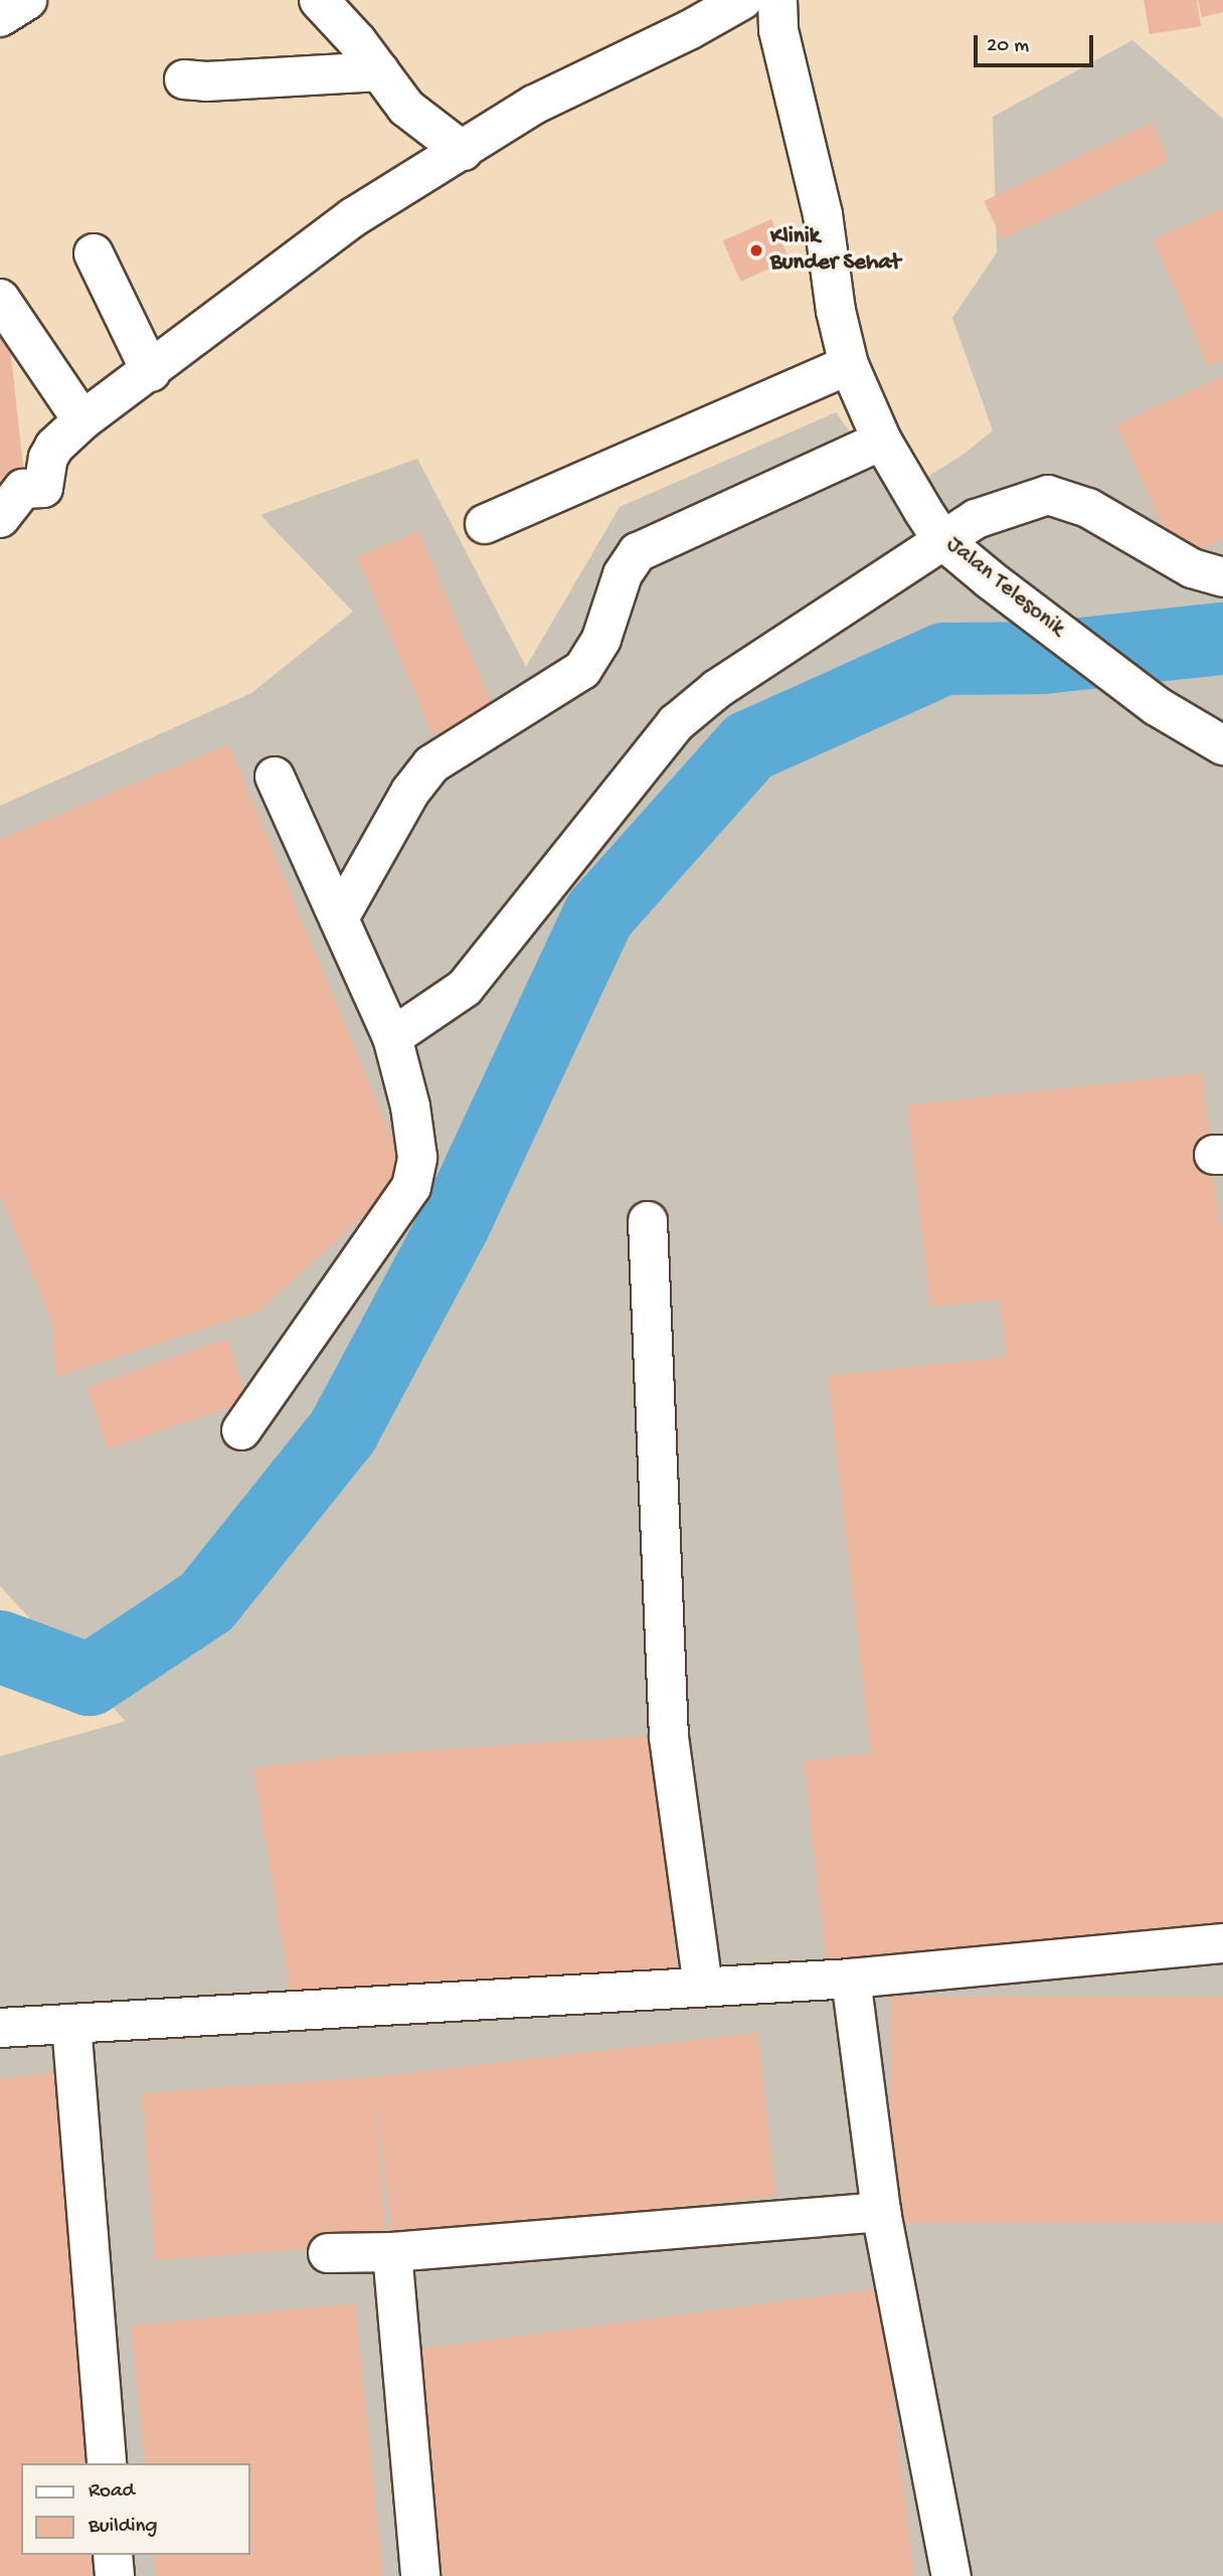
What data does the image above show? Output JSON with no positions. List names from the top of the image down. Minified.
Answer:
{"streets":{"street":["Jalan Telesonik"]},"places":["Klinik Bunder Sehat"],"legend":["Road","Building"],"scale_bar":"20 m"}
